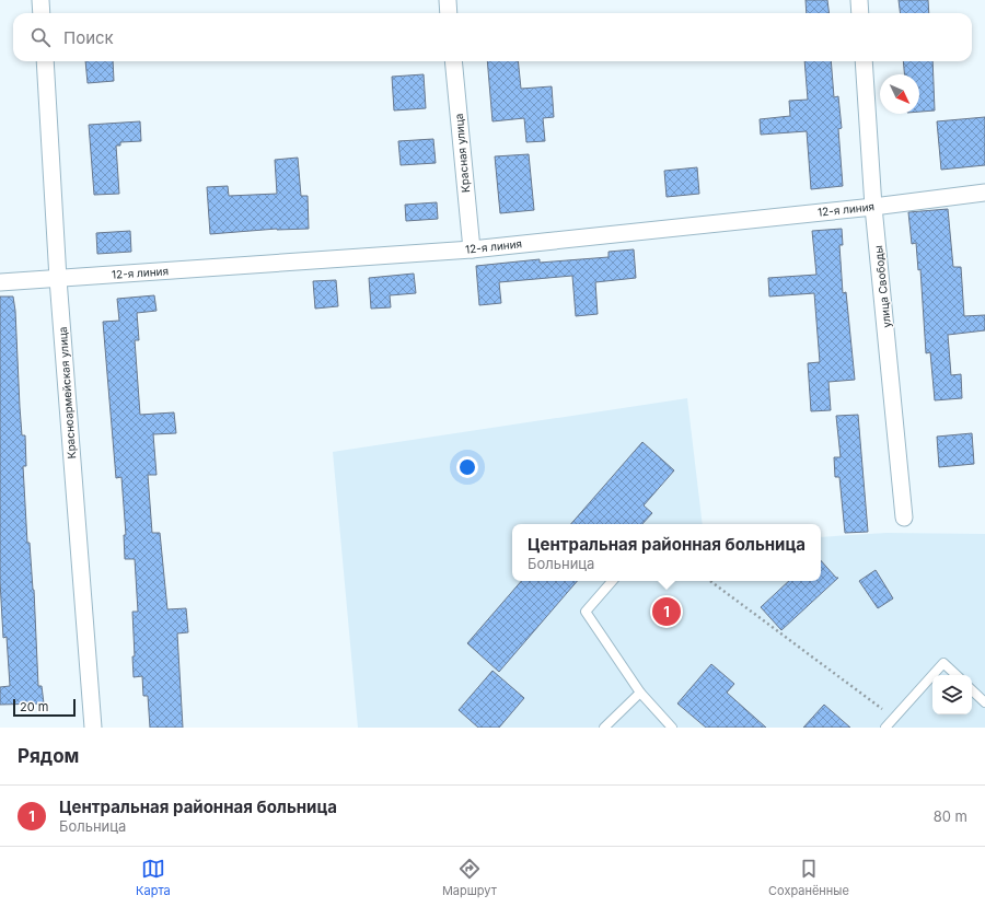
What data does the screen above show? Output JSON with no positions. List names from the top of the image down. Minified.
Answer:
{"streets":{"street":["Красная улица","12-я линия","улица Свободы","Красноармейская улица"]},"crossings":[["Красная улица","12-я линия"],["12-я линия","улица Свободы"],["12-я линия","Красноармейская улица"]],"scale_bar":"20 m","north":"bottom right","page":{"search":"Поиск","popup":["Центральная районная больница","Больница"],"pins":"1","scale":"20 m","heading":"Рядом","list":[{"mark":"1","name":"Центральная районная больница","note":"Больница","value":"80 m"}],"nav":["Карта","Маршрут","Сохранённые"]}}
